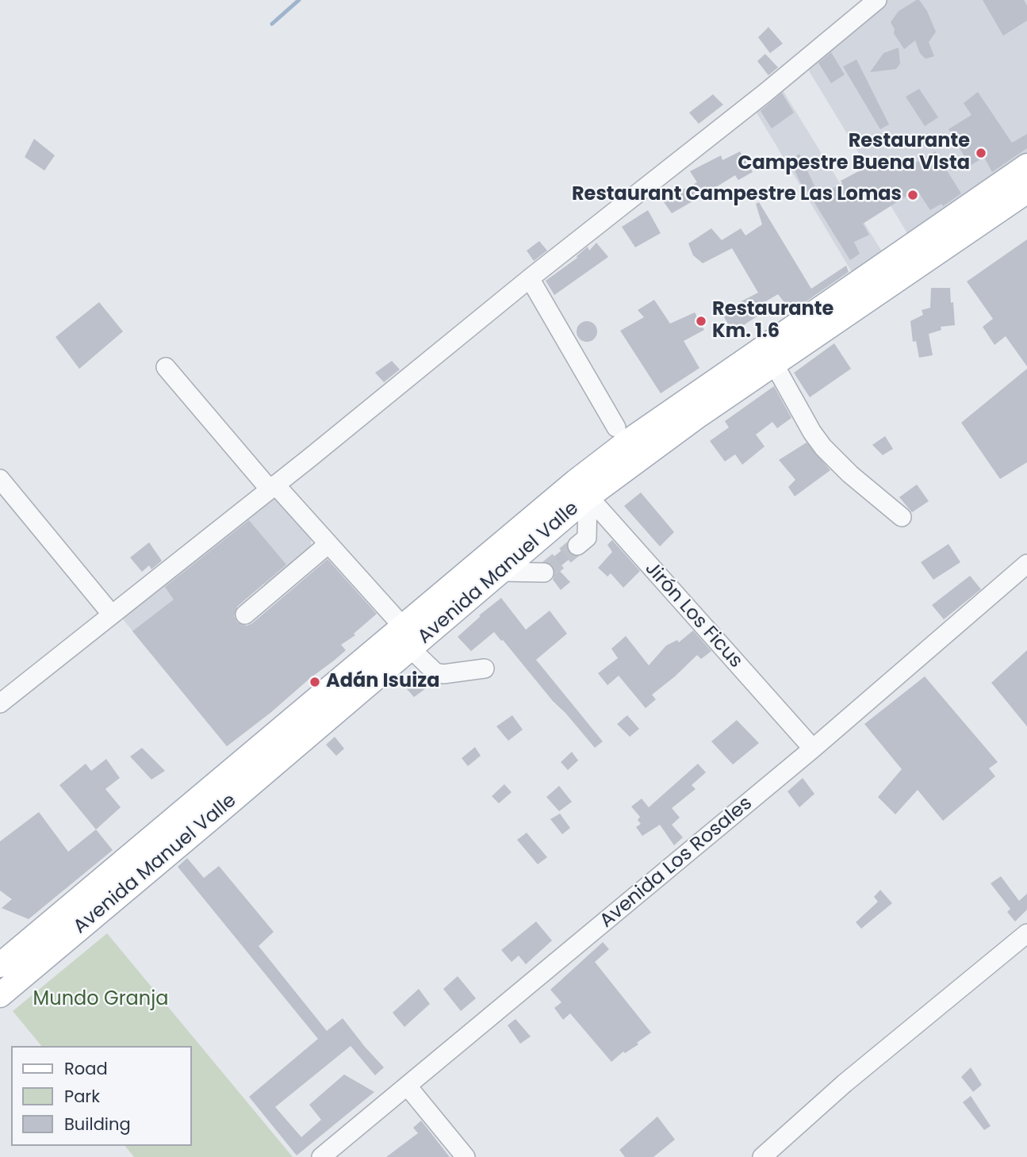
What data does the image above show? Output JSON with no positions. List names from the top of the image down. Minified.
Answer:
{"streets":{"main road":["Avenida Manuel Valle"],"street":["Jirón Los Ficus","Avenida Los Rosales"]},"crossings":[["Avenida Manuel Valle","Jirón Los Ficus"],["Jirón Los Ficus","Avenida Los Rosales"]],"parks":["Mundo Granja"],"places":["Restaurante Campestre Buena VIsta","Restaurant Campestre Las Lomas","Restaurante Km. 1.6","Adán Isuiza"],"legend":["Road","Park","Building"]}
